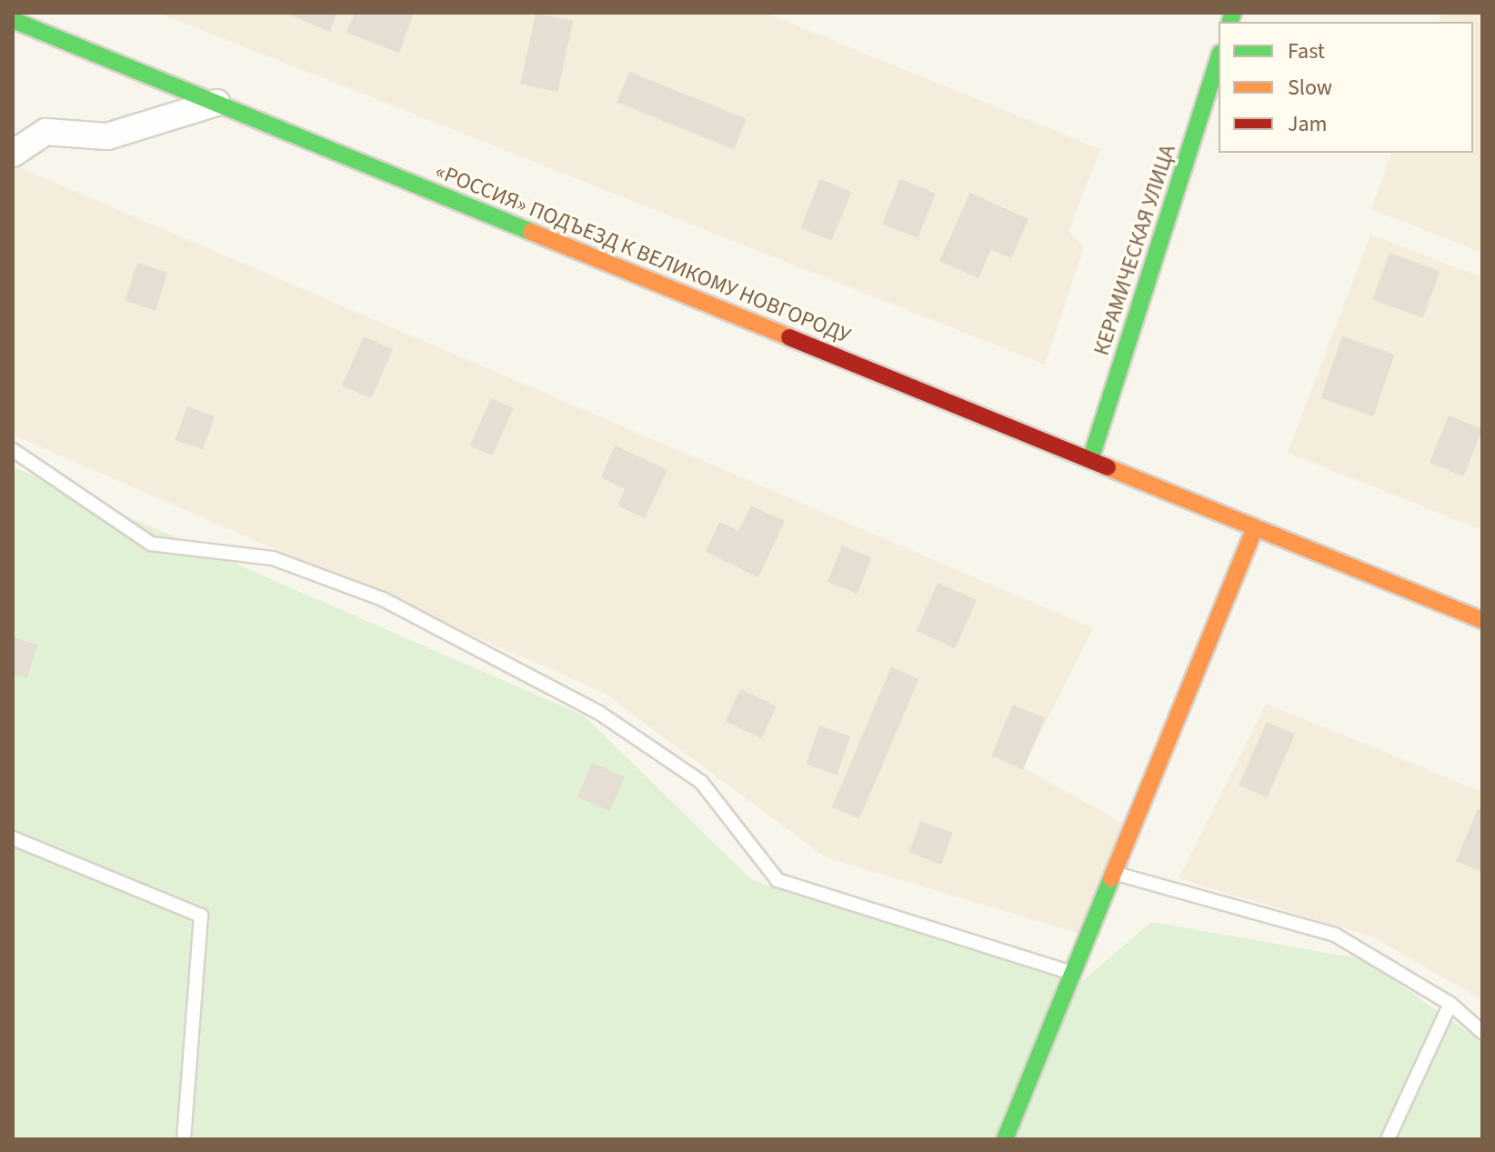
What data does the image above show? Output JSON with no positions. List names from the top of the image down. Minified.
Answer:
{"streets":{"main road":["КЕРАМИЧЕСКАЯ УЛИЦА","«РОССИЯ» ПОДЪЕЗД К ВЕЛИКОМУ НОВГОРОДУ"]},"crossings":[["КЕРАМИЧЕСКАЯ УЛИЦА","«РОССИЯ» ПОДЪЕЗД К ВЕЛИКОМУ НОВГОРОДУ"]],"legend":["Fast","Slow","Jam"]}
